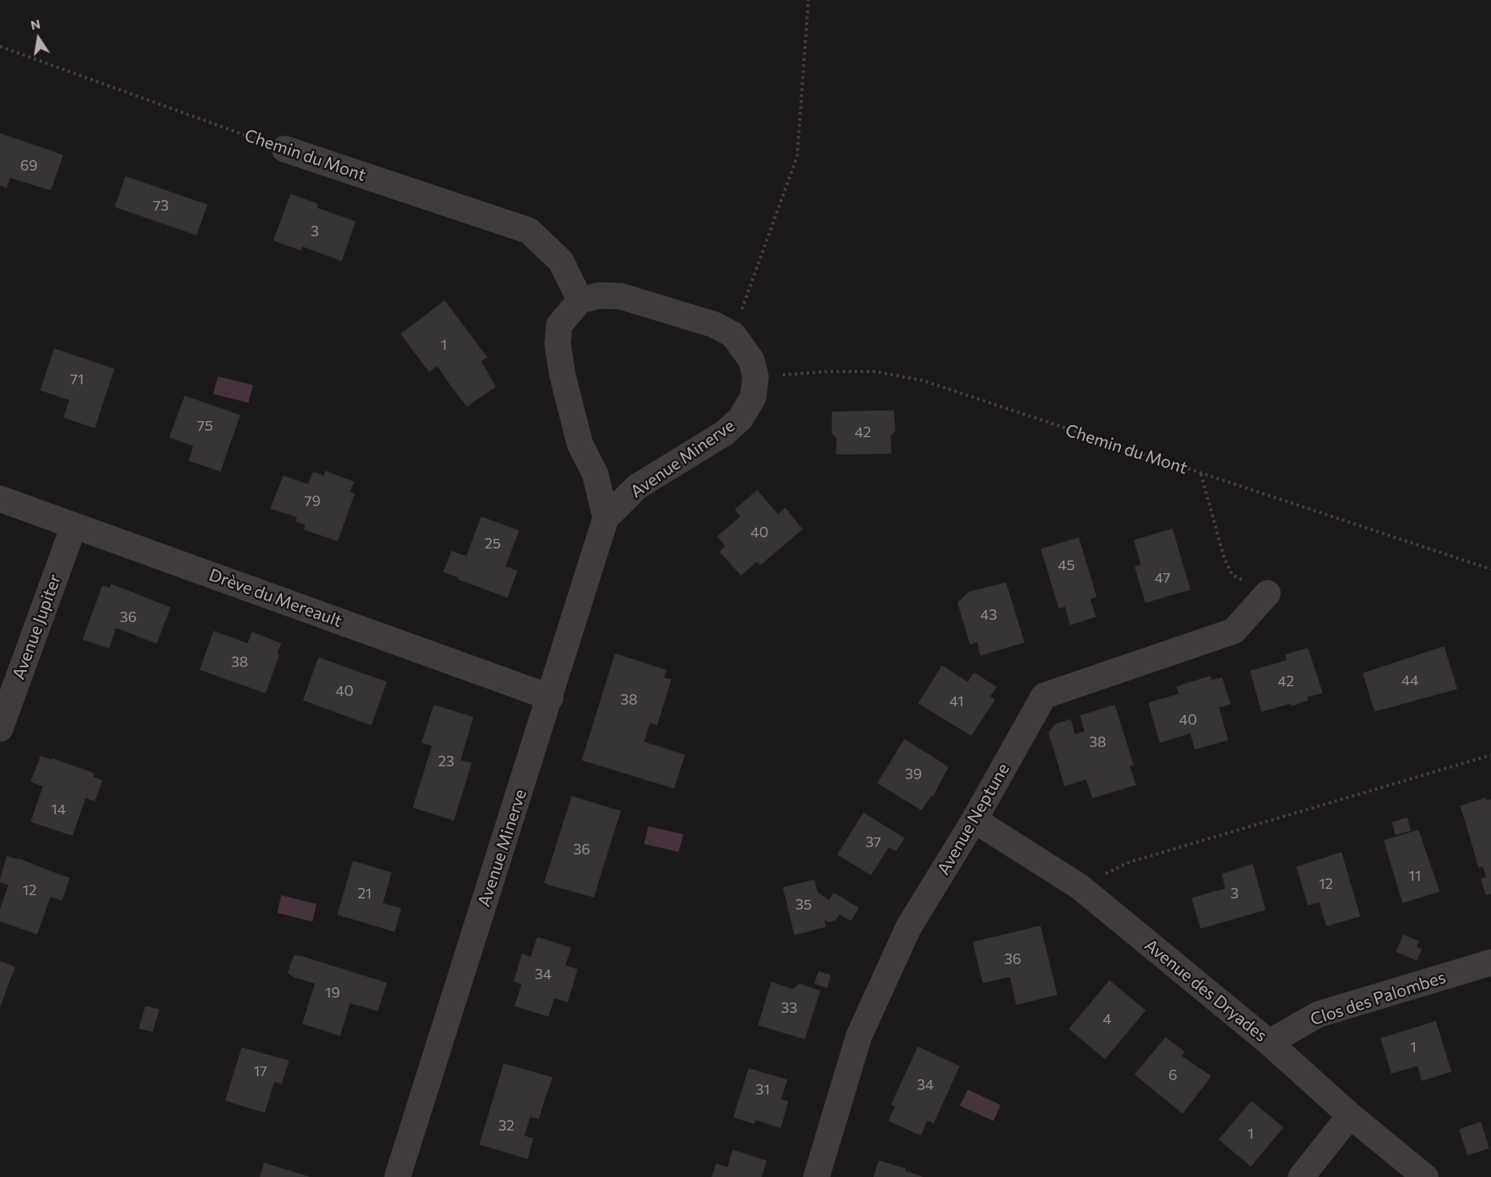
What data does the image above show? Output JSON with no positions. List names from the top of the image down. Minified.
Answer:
{"streets":{"street":["Chemin du Mont","Avenue Minerve","Drève du Mereault","Avenue Jupiter","Avenue Neptune","Avenue des Dryades","Clos des Palombes"]},"crossings":[["Chemin du Mont","Avenue Minerve"],["Avenue Minerve","Drève du Mereault"],["Drève du Mereault","Avenue Jupiter"],["Avenue Neptune","Avenue des Dryades"],["Avenue des Dryades","Clos des Palombes"]],"house_numbers":["69","73","3","1","71","75","42","79","40","25","45","47","43","36","38","44","42","40","38","41","40","38","23","39","14","37","36","11","12","12","21","3","35","36","34","19","33","4","1","17","6","34","31","32","1"],"north":"top"}
